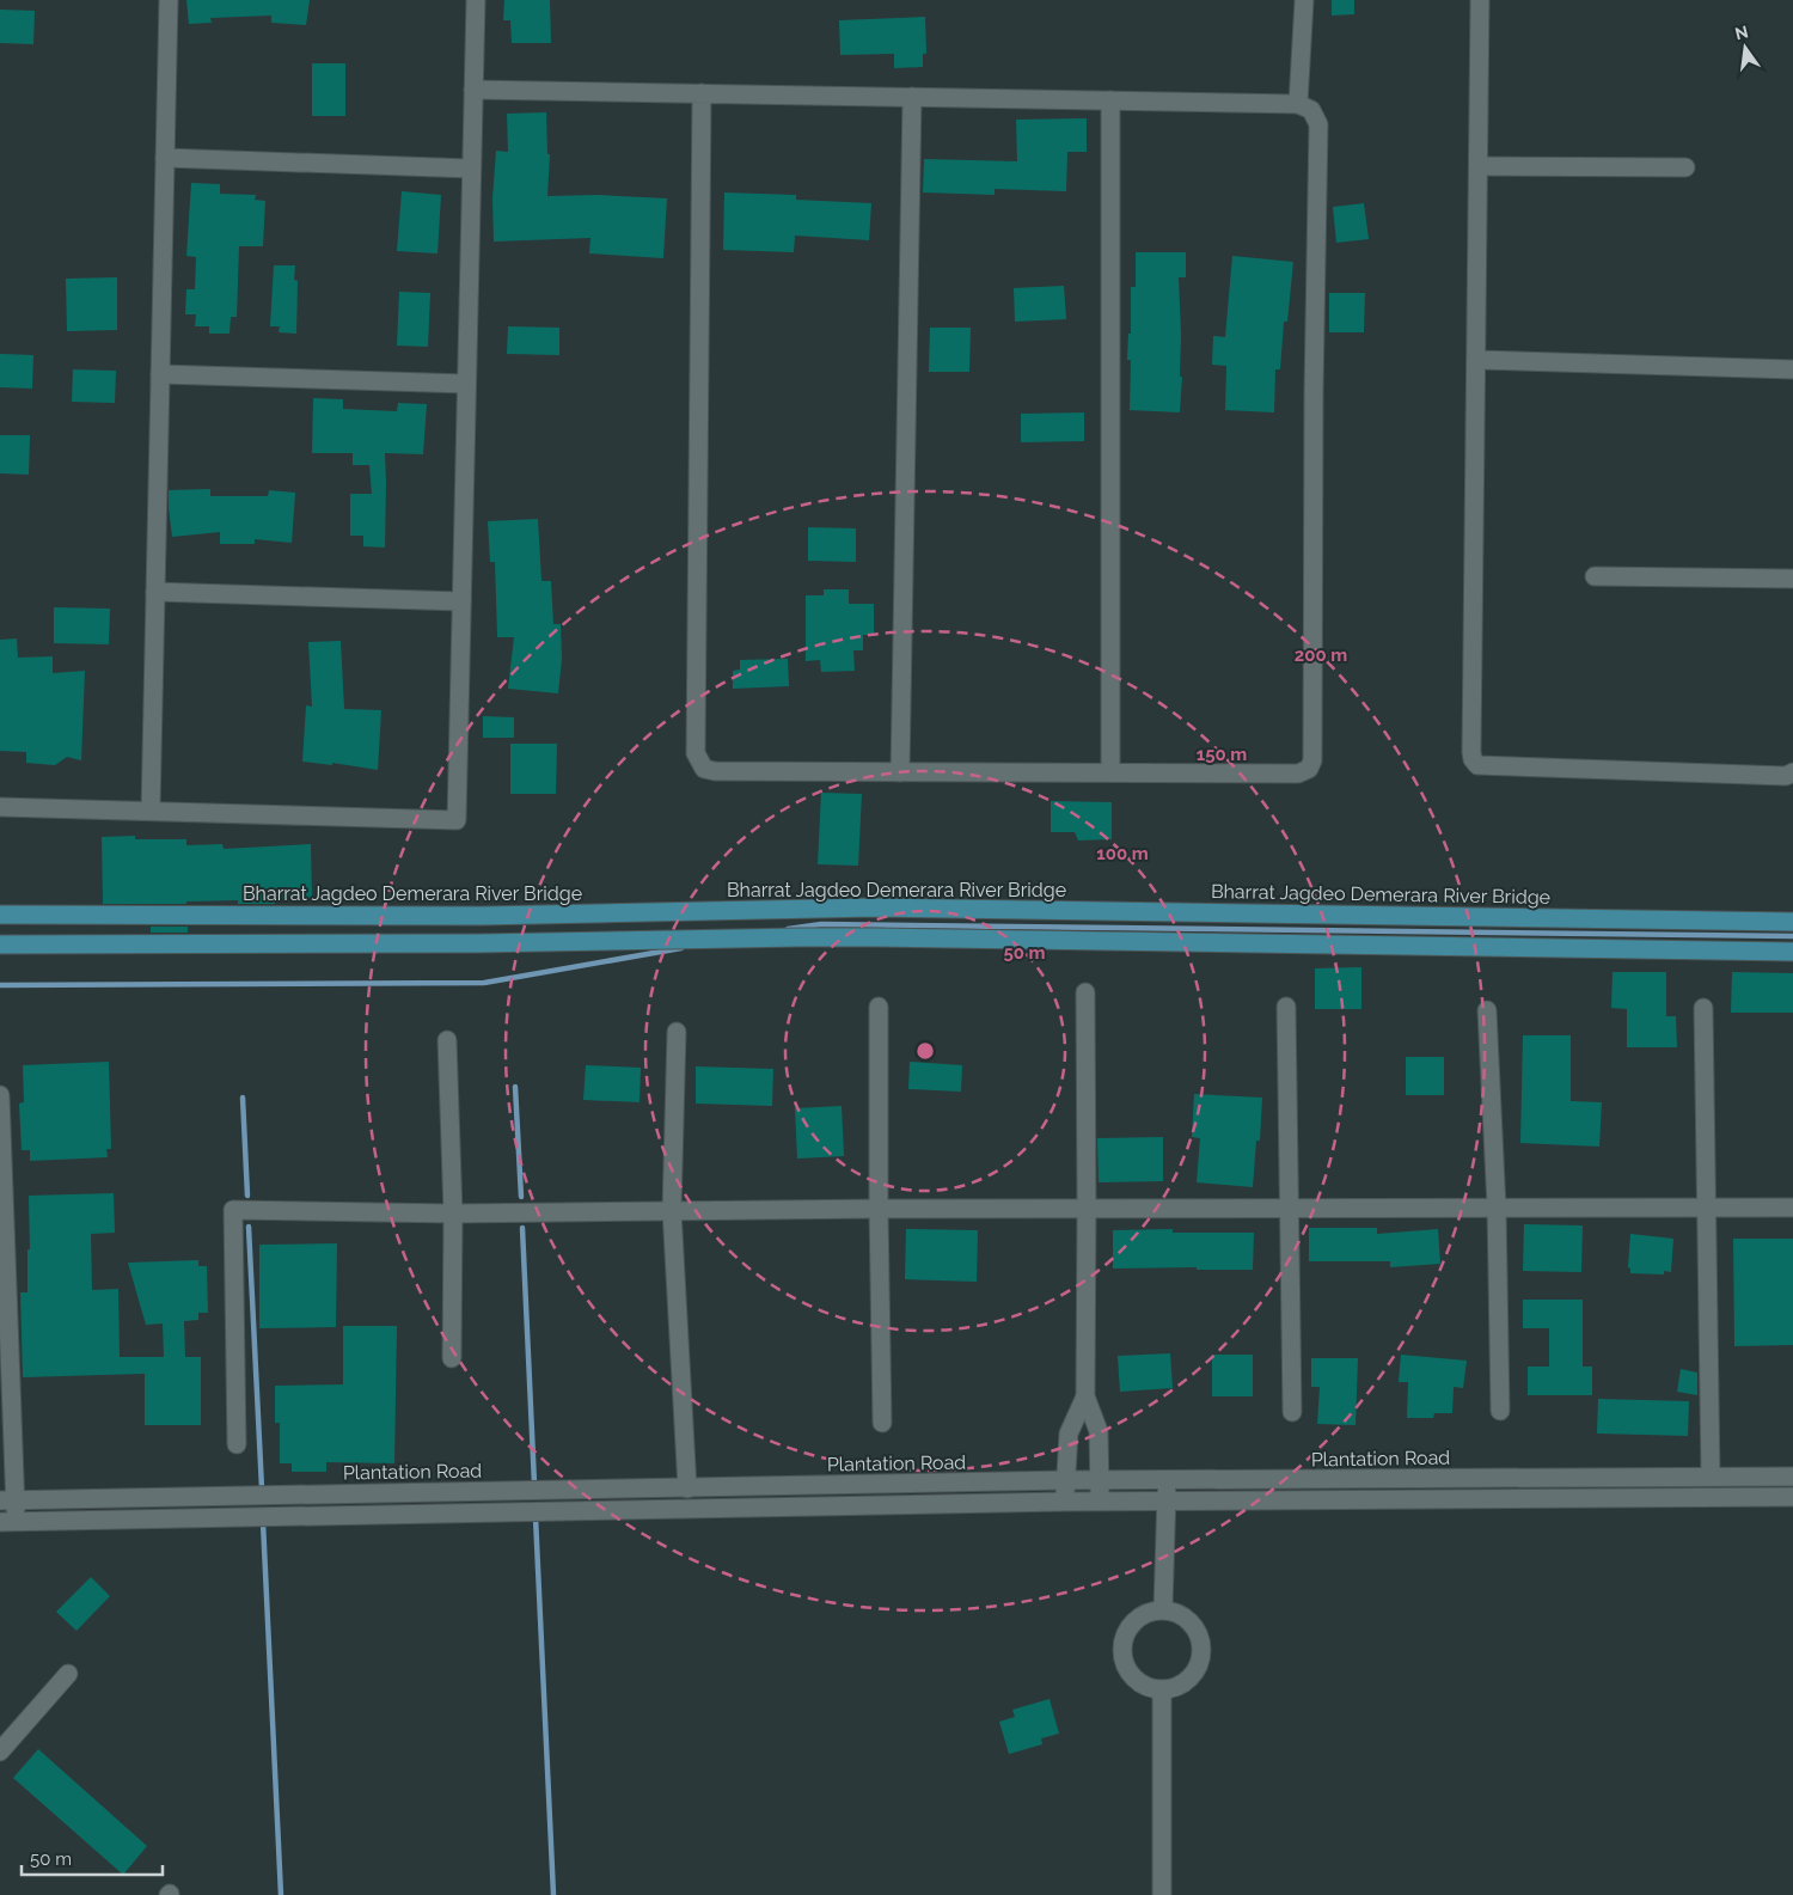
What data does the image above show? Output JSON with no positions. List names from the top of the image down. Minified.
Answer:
{"streets":{"main road":["Bharrat Jagdeo Demerara River Bridge"],"street":["Plantation Road"]},"scale_bar":"50 m","north":"top","rings":["200 m","150 m","100 m","50 m"]}
